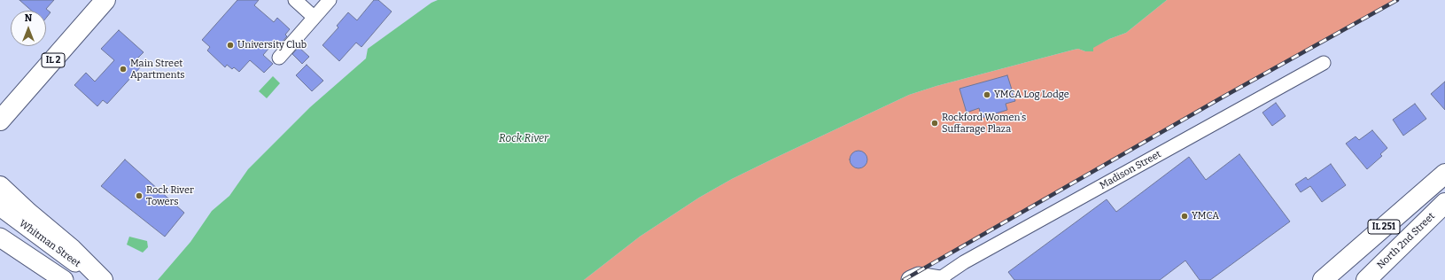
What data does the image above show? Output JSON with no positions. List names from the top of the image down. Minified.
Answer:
{"streets":{"main road":["IL 2","IL 251","North 2nd Street","Whitman Street"],"street":["Madison Street"]},"water":["Rock River"],"places":["University Club","Main Street Apartments","YMCA Log Lodge","Rockford Women's Suffarage Plaza","Rock River Towers","YMCA"],"north":"top"}
